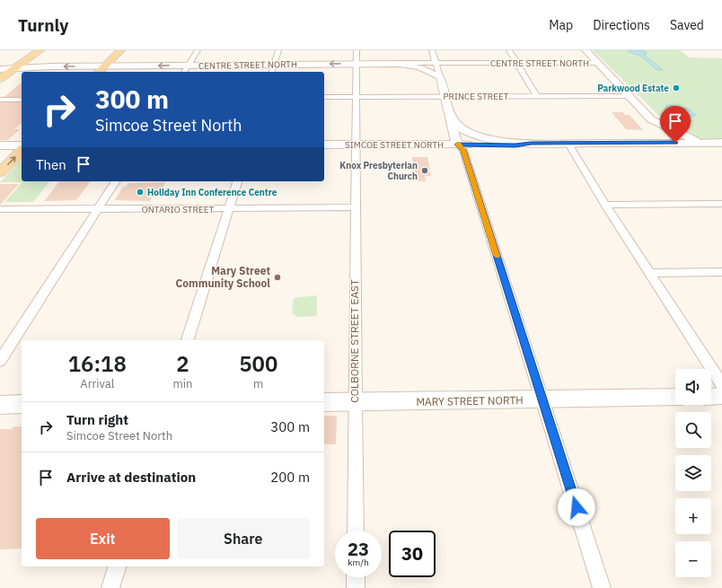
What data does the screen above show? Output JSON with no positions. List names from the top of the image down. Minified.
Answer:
{"streets":{"main road":["CENTRE STREET NORTH","SIMCOE STREET NORTH","MARY STREET NORTH"],"street":["PRINCE STREET","ONTARIO STREET","COLBORNE STREET EAST"]},"crossings":[["CENTRE STREET NORTH","COLBORNE STREET EAST"],["PRINCE STREET","COLBORNE STREET EAST"],["SIMCOE STREET NORTH","COLBORNE STREET EAST"],["ONTARIO STREET","COLBORNE STREET EAST"],["COLBORNE STREET EAST","MARY STREET NORTH"]],"one_way":["CENTRE STREET NORTH"],"places":["Parkwood Estate","Knox Presbyterian Church","Holiday Inn Conference Centre","Mary Street Community School"],"page":{"header":"Turnly","nav":["Map","Directions","Saved"],"turn":["300 m","Simcoe Street North"],"then":"Then","eta":["16:18","Arrival","2","min","500","m"],"map_buttons":["+","−"],"list":[{"name":"Turn right","note":"Simcoe Street North","value":"300 m"},{"name":"Arrive at destination","value":"200 m"}],"buttons":["Exit","Share"],"speed":"23 km/h","limit":"30"}}
